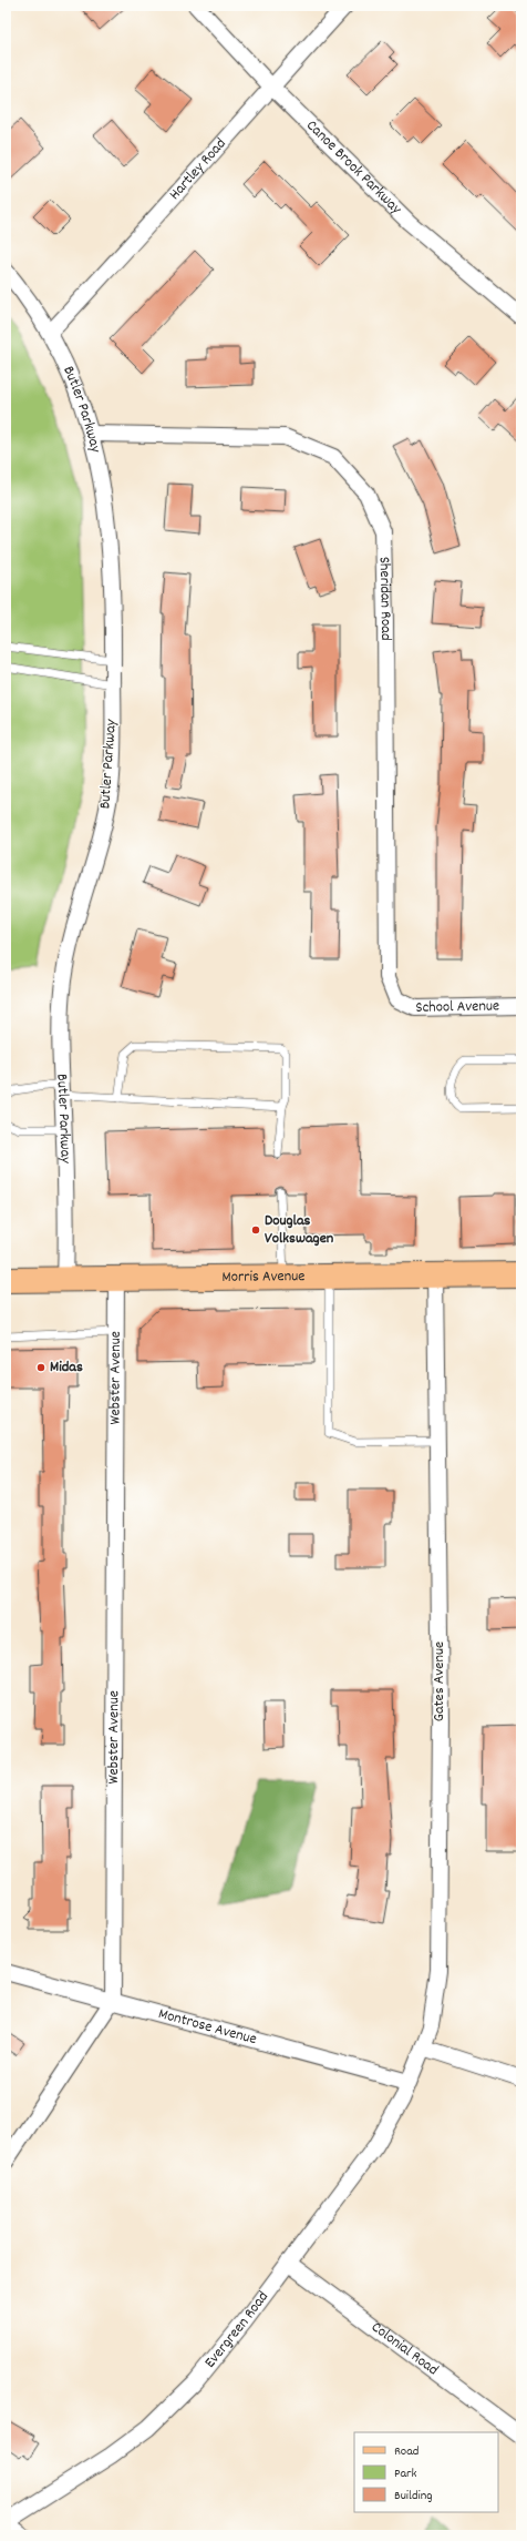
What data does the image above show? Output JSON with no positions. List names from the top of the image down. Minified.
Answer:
{"streets":{"main road":["Morris Avenue"],"street":["Canoe Brook Parkway","Hartley Road","Butler Parkway","Sheridan Road","School Avenue","Webster Avenue","Gates Avenue","Montrose Avenue","Evergreen Road","Colonial Road"]},"crossings":[["Canoe Brook Parkway","Hartley Road"],["Hartley Road","Butler Parkway"],["Butler Parkway","Sheridan Road"],["Butler Parkway","Morris Avenue"],["Sheridan Road","School Avenue"],["Morris Avenue","Webster Avenue"],["Morris Avenue","Gates Avenue"],["Webster Avenue","Montrose Avenue"],["Gates Avenue","Montrose Avenue"],["Gates Avenue","Evergreen Road"],["Montrose Avenue","Evergreen Road"],["Evergreen Road","Colonial Road"]],"places":["Douglas Volkswagen","Midas"],"legend":["Road","Park","Building"]}
